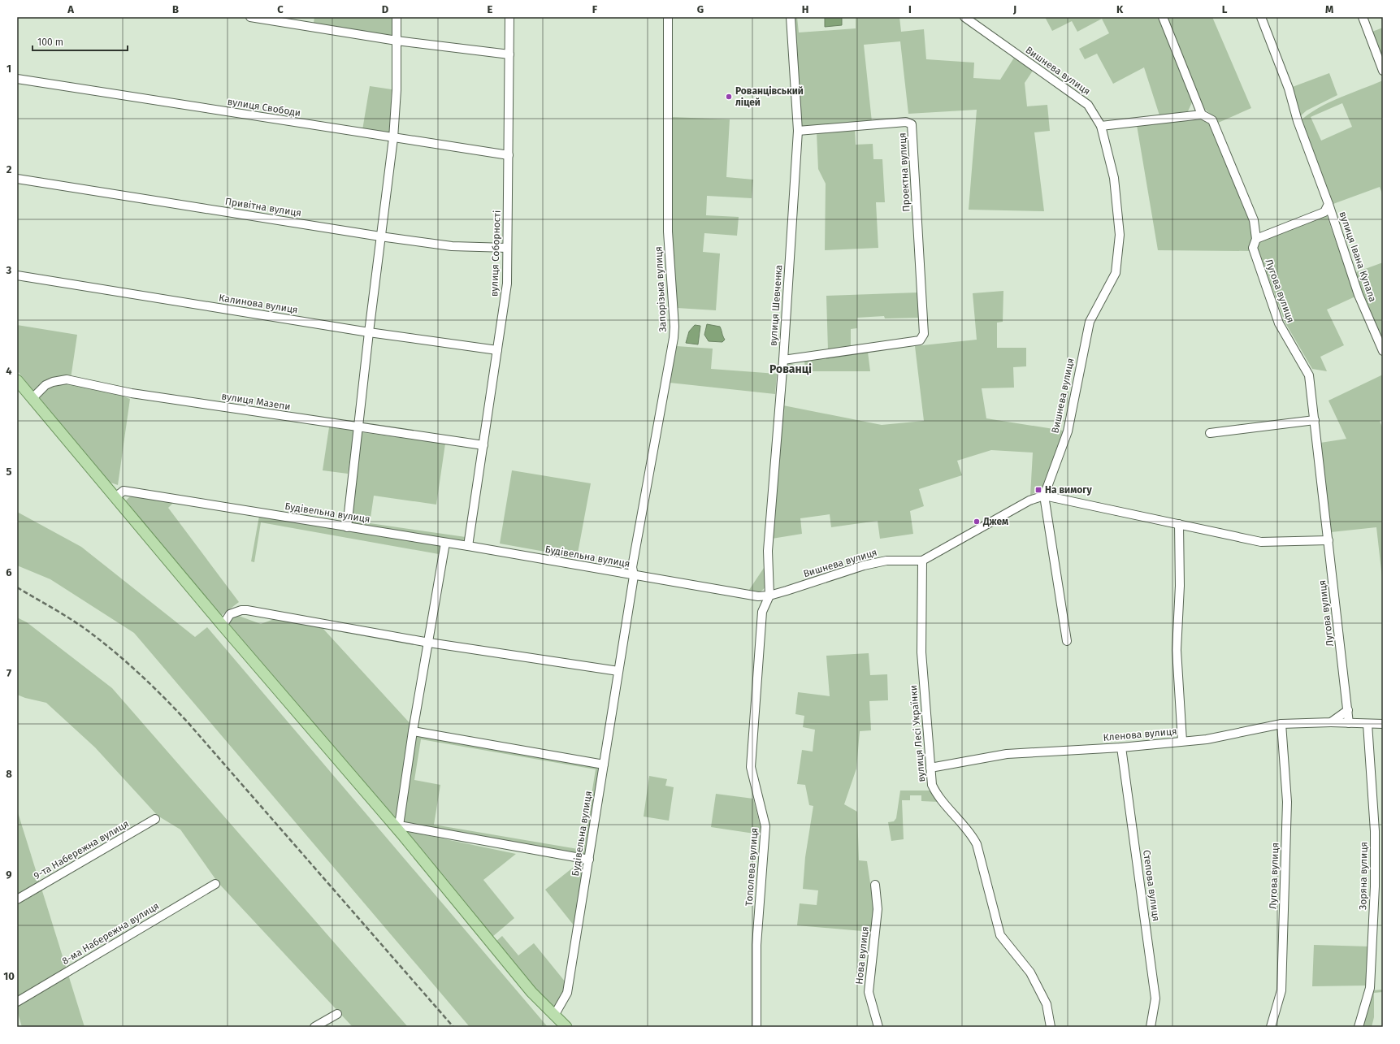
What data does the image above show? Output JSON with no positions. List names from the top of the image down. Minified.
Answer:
{"streets":{"street":["Вишнева вулиця","вулиця Свободи","Проектна вулиця","Привітна вулиця","вулиця Соборності","вулиця Івана Купала","Запорізька вулиця","Лугова вулиця","Калинова вулиця","вулиця Шевченка","вулиця Мазепи","Будівельна вулиця","вулиця Лесі Українки","Кленова вулиця","9-та Набережна вулиця","Тополева вулиця","Зоряна вулиця","Степова вулиця","8-ма Набережна вулиця","Нова вулиця"]},"crossings":[["Вишнева вулиця","Запорізька вулиця"],["Вишнева вулиця","вулиця Шевченка"],["Вишнева вулиця","Будівельна вулиця"],["Вишнева вулиця","вулиця Лесі Українки"],["Вишнева вулиця","Тополева вулиця"],["вулиця Свободи","вулиця Соборності"],["Проектна вулиця","вулиця Шевченка"],["Привітна вулиця","вулиця Соборності"],["вулиця Соборності","Калинова вулиця"],["вулиця Соборності","вулиця Мазепи"],["вулиця Соборності","Будівельна вулиця"],["Запорізька вулиця","Будівельна вулиця"],["Лугова вулиця","Кленова вулиця"],["вулиця Шевченка","Тополева вулиця"],["вулиця Лесі Українки","Кленова вулиця"],["Кленова вулиця","Зоряна вулиця"],["Кленова вулиця","Степова вулиця"]],"districts":["Рованці"],"places":{"other":["Рованцівський ліцей","Джем"],"transit":["На вимогу"]},"scale_bar":"100 m","grid":{"columns":["A","B","C","D","E","F","G","H","I","J","K","L","M"],"rows":["1","2","3","4","5","6","7","8","9","10"]}}
